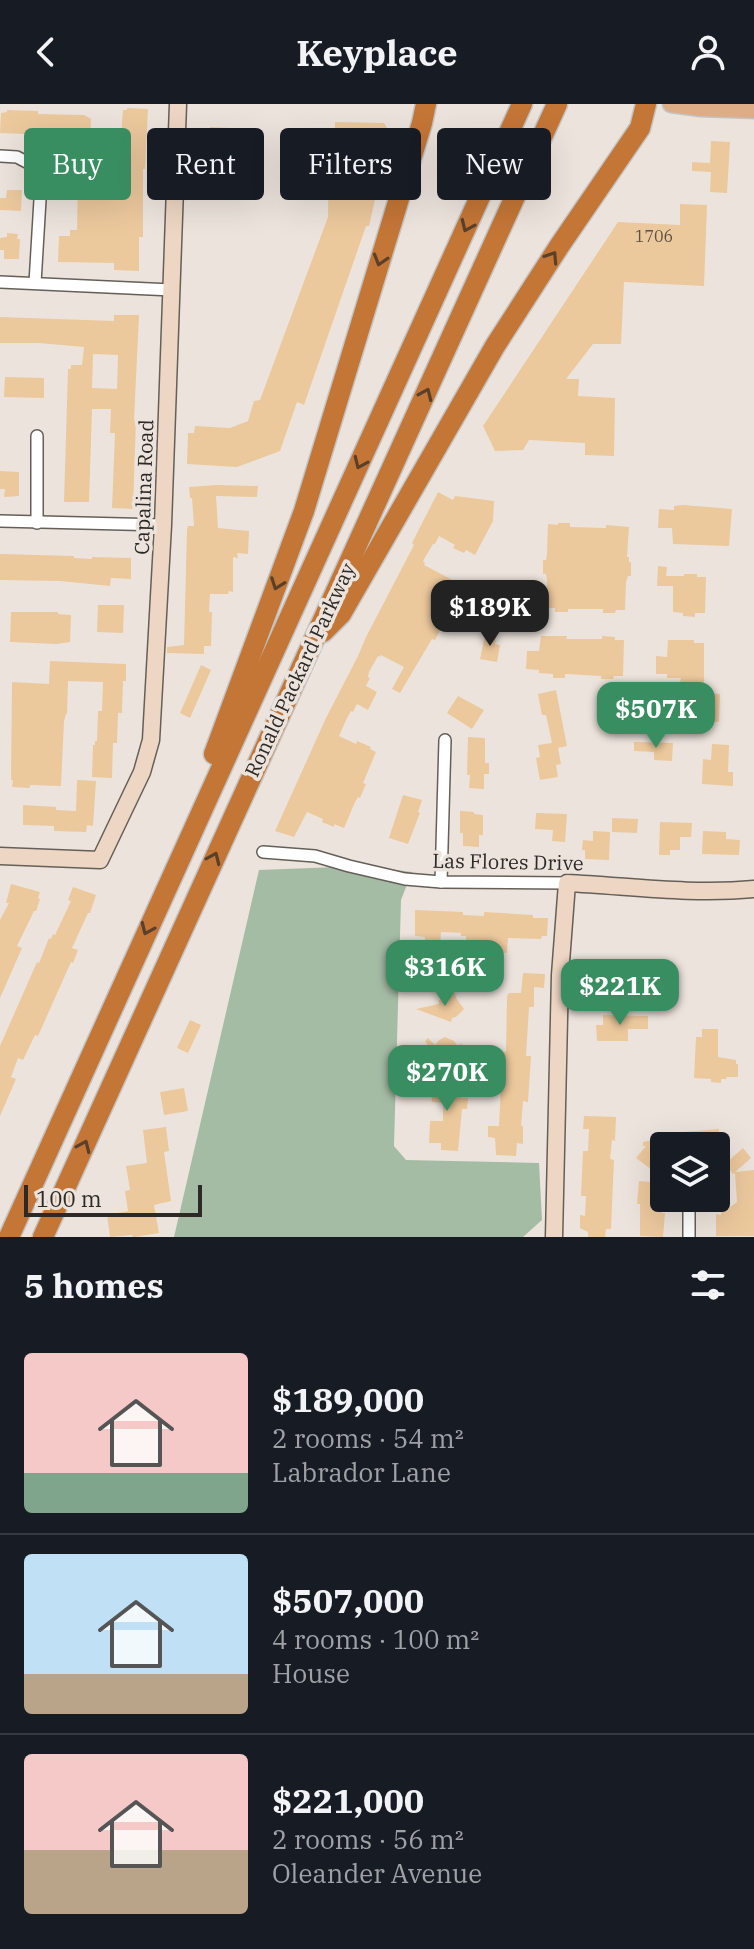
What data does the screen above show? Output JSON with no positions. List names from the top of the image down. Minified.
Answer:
{"streets":{"highway":["Ronald Packard Parkway"],"street":["Capalina Road","Las Flores Drive"]},"house_numbers":["1706"],"scale_bar":"100 m","page":{"header":"Keyplace","chip":["Buy","Rent","Filters","New"],"price":["$189K","$507K","$316K","$221K","$270K"],"scale":"100 m","heading":"5 homes","list":[{"name":"$189,000","note":"2 rooms · 54 m² · Labrador Lane"},{"name":"$507,000","note":"4 rooms · 100 m² · House"},{"name":"$221,000","note":"2 rooms · 56 m² · Oleander Avenue"}]}}
